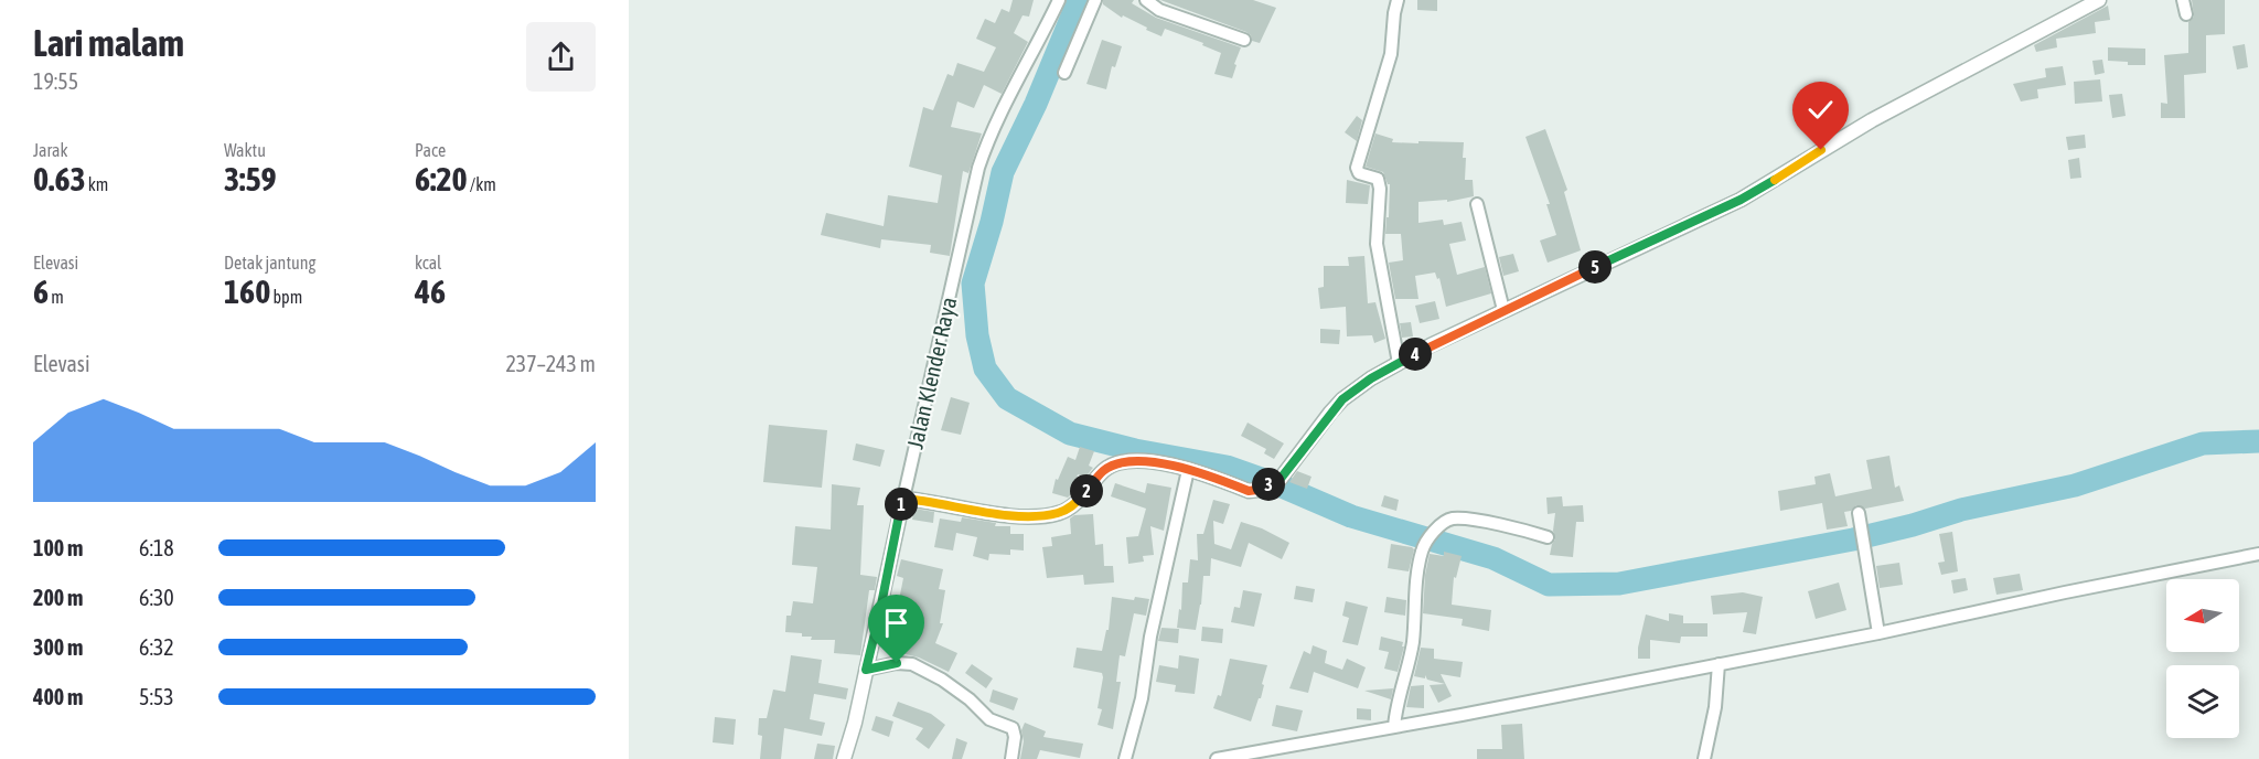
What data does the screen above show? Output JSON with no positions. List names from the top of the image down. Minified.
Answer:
{"streets":{"street":["Jalan Klender Raya"]},"north":"left","page":{"heading":["Lari malam","19:55"],"stats":[["Jarak","0.63 km"],["Waktu","3:59"],["Pace","6:20 /km"],["Elevasi","6 m"],["Detak jantung","160 bpm"],["kcal","46"]],"pins":["5","4","3","2","1"],"chart":["Elevasi","237–243 m"],"list":[{"name":"100 m","note":"6:18"},{"name":"200 m","note":"6:30"},{"name":"300 m","note":"6:32"},{"name":"400 m","note":"5:53"}]}}
